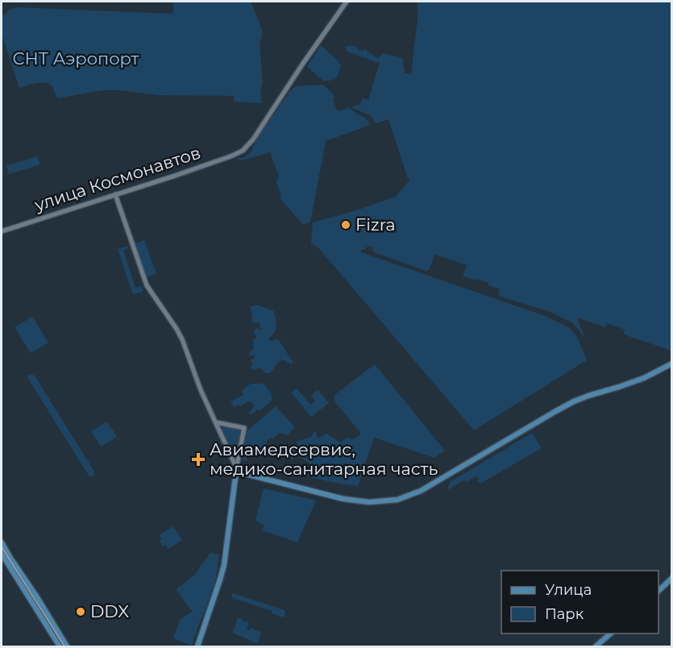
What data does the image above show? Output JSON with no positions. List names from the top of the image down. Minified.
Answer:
{"streets":{"street":["улица Космонавтов"]},"parks":["СНТ Аэропорт"],"places":{"other":["Fizra","DDX"],"health":["Авиамедсервис, медико-санитарная часть"]},"legend":["Улица","Парк"]}
